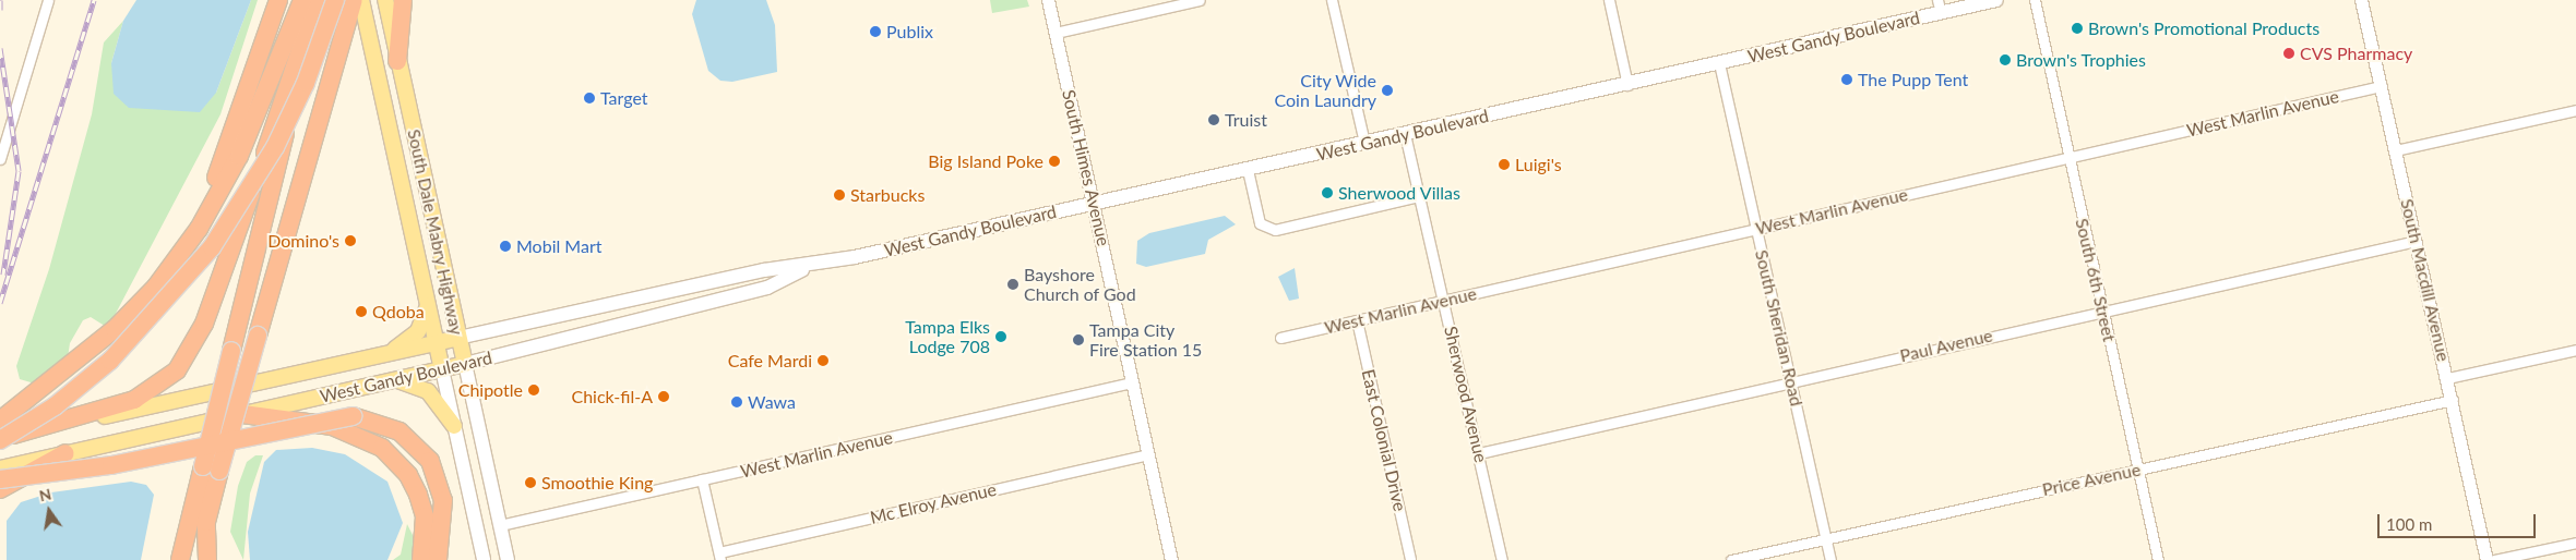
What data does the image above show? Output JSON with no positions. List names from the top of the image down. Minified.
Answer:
{"streets":{"main road":["West Gandy Boulevard","South Dale Mabry Highway"],"street":["West Marlin Avenue","South Himes Avenue","South 6th Street","South Macdill Avenue","South Sheridan Road","Paul Avenue","Sherwood Avenue","East Colonial Drive","Price Avenue","Mc Elroy Avenue"]},"crossings":[["West Gandy Boulevard","South Himes Avenue"],["West Gandy Boulevard","South Dale Mabry Highway"],["West Gandy Boulevard","South Sheridan Road"],["West Gandy Boulevard","Sherwood Avenue"],["West Marlin Avenue","South Himes Avenue"],["West Marlin Avenue","South Dale Mabry Highway"],["West Marlin Avenue","South 6th Street"],["West Marlin Avenue","South Macdill Avenue"],["West Marlin Avenue","South Sheridan Road"],["West Marlin Avenue","Sherwood Avenue"],["West Marlin Avenue","East Colonial Drive"],["South Himes Avenue","Mc Elroy Avenue"],["South 6th Street","Paul Avenue"],["South 6th Street","Price Avenue"],["South Macdill Avenue","Paul Avenue"],["South Macdill Avenue","Price Avenue"],["South Sheridan Road","Paul Avenue"],["South Sheridan Road","Price Avenue"],["Paul Avenue","Sherwood Avenue"]],"places":["Brown's Promotional Products","Publix","CVS Pharmacy","Brown's Trophies","The Pupp Tent","City Wide Coin Laundry","Target","Truist","Big Island Poke","Luigi's","Sherwood Villas","Starbucks","Domino's","Mobil Mart","Bayshore Church of God","Qdoba","Tampa Elks Lodge 708","Tampa City Fire Station 15","Cafe Mardi","Chipotle","Chick-fil-A","Wawa","Smoothie King"],"scale_bar":"100 m","north":"top"}
